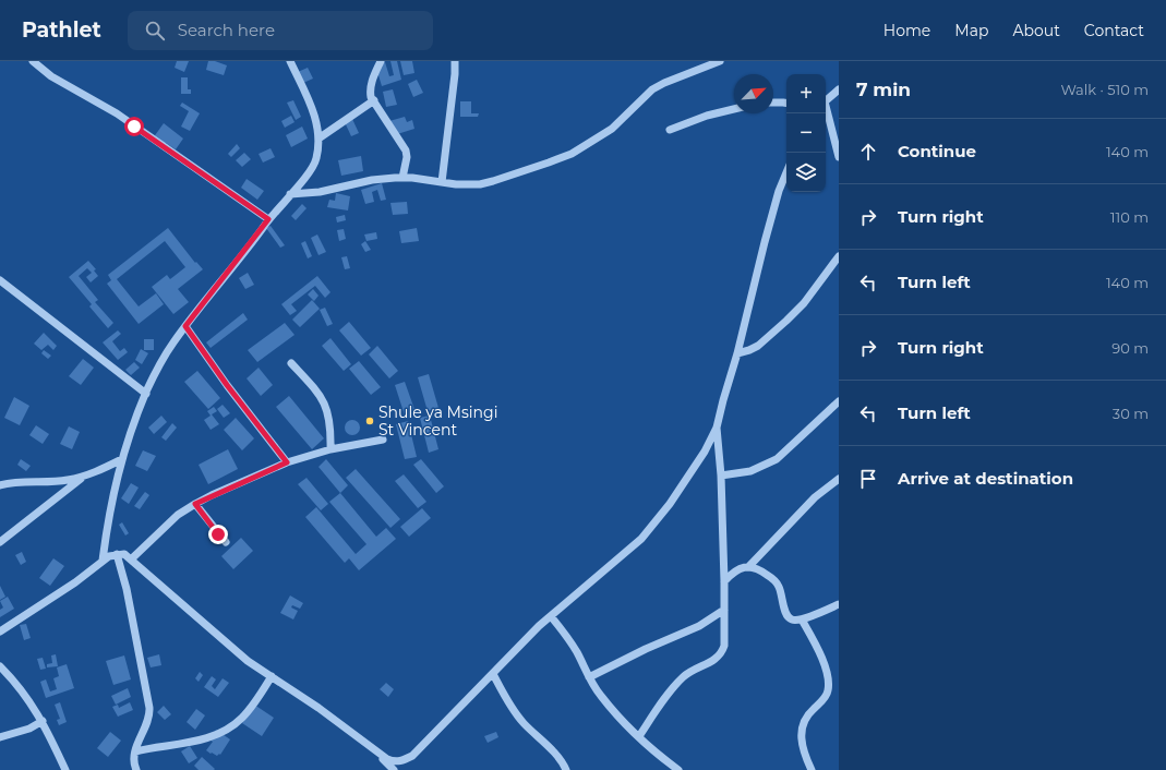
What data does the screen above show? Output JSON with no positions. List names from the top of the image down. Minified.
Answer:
{"places":["Shule ya Msingi St Vincent"],"north":"top right","page":{"header":"Pathlet","search":"Search here","nav":["Home","Map","About","Contact"],"heading":["7 min","Walk · 510 m"],"map_buttons":["+","−"],"list":[["Continue","140 m"],["Turn right","110 m"],["Turn left","140 m"],["Turn right","90 m"],["Turn left","30 m"],"Arrive at destination"]}}
